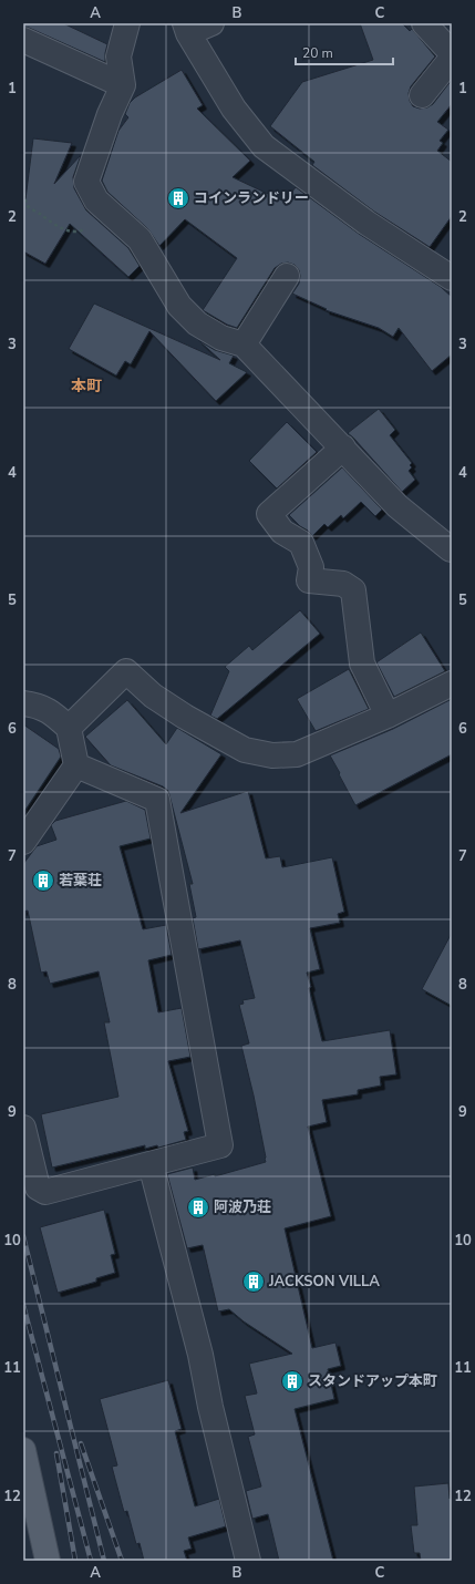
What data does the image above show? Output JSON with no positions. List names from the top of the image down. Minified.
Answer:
{"districts":["本町"],"places":{"building":["コインランドリー","若葉荘","阿波乃荘","JACKSON VILLA","スタンドアップ本町"]},"scale_bar":"20 m","grid":{"columns":["A","B","C"],"rows":["1","2","3","4","5","6","7","8","9","10","11","12"]}}
